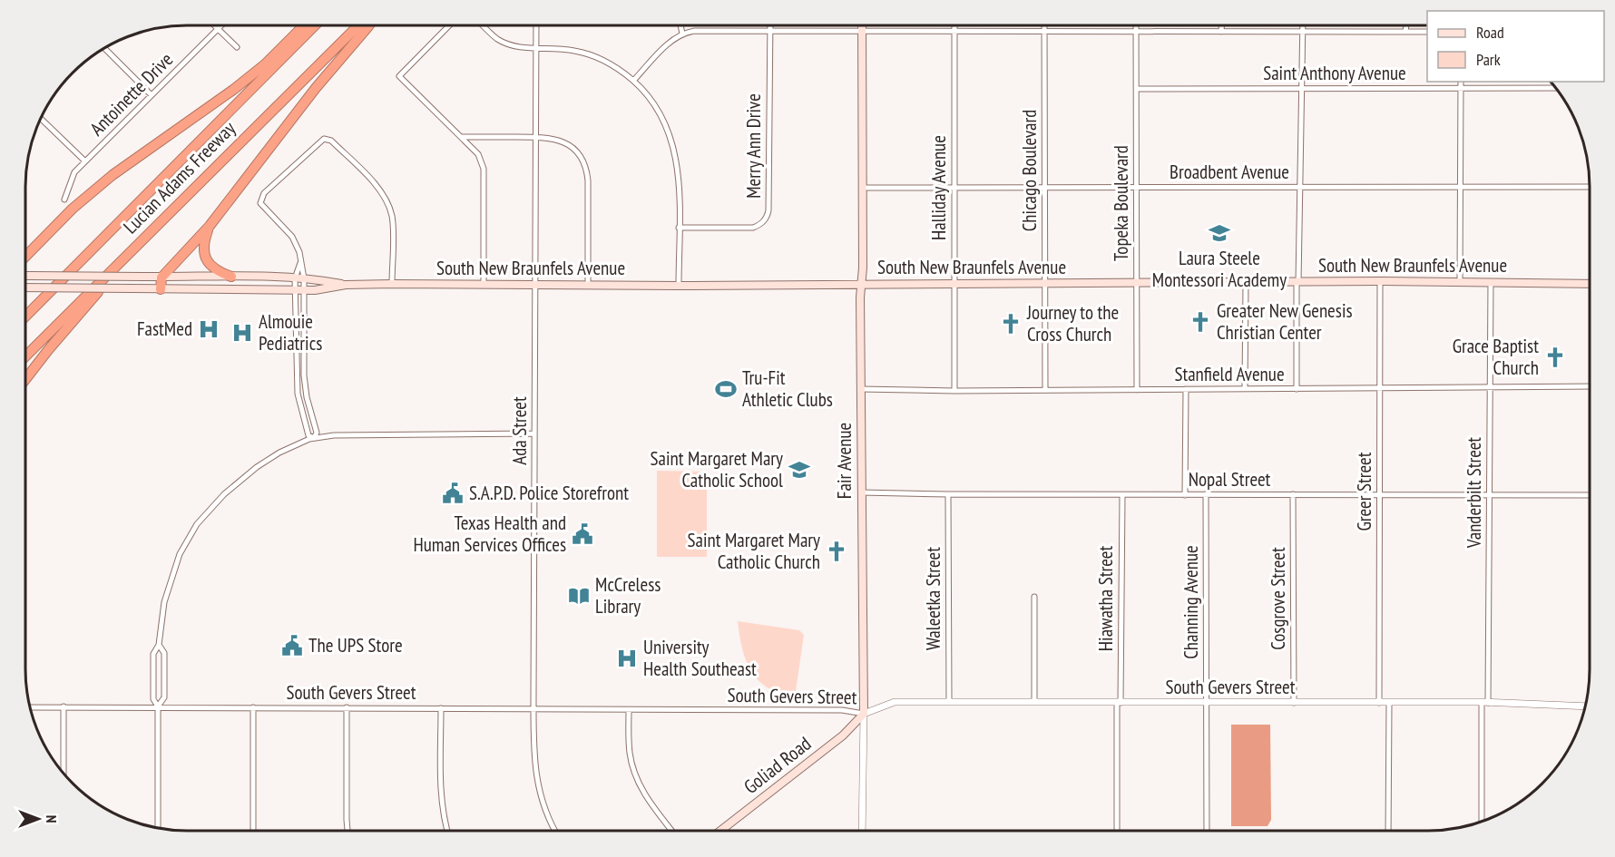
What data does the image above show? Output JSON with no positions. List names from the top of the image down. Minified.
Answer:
{"streets":{"highway":["Lucian Adams Freeway"],"main road":["South New Braunfels Avenue","Fair Avenue","Goliad Road"],"street":["Saint Anthony Avenue","Antoinette Drive","Merry Ann Drive","Chicago Boulevard","Broadbent Avenue","Halliday Avenue","Topeka Boulevard","Stanfield Avenue","Ada Street","Nopal Street","Greer Street","Vanderbilt Street","Waleetka Street","Hiawatha Street","Cosgrove Street","Channing Avenue","South Gevers Street"]},"crossings":[["Saint Anthony Avenue","Topeka Boulevard"],["Chicago Boulevard","Broadbent Avenue"],["Chicago Boulevard","South New Braunfels Avenue"],["Chicago Boulevard","Stanfield Avenue"],["Broadbent Avenue","Halliday Avenue"],["Broadbent Avenue","Topeka Boulevard"],["Broadbent Avenue","Fair Avenue"],["Halliday Avenue","South New Braunfels Avenue"],["Halliday Avenue","Stanfield Avenue"],["Topeka Boulevard","South New Braunfels Avenue"],["Topeka Boulevard","Stanfield Avenue"],["South New Braunfels Avenue","Ada Street"],["South New Braunfels Avenue","Fair Avenue"],["South New Braunfels Avenue","Greer Street"],["South New Braunfels Avenue","Vanderbilt Street"],["Stanfield Avenue","Fair Avenue"],["Stanfield Avenue","Greer Street"],["Stanfield Avenue","Vanderbilt Street"],["Ada Street","South Gevers Street"],["Fair Avenue","Nopal Street"],["Fair Avenue","South Gevers Street"],["Fair Avenue","Goliad Road"],["Nopal Street","Greer Street"],["Nopal Street","Vanderbilt Street"],["Nopal Street","Waleetka Street"],["Nopal Street","Hiawatha Street"],["Nopal Street","Cosgrove Street"],["Nopal Street","Channing Avenue"],["Greer Street","South Gevers Street"],["Vanderbilt Street","South Gevers Street"],["Waleetka Street","South Gevers Street"],["Hiawatha Street","South Gevers Street"],["Cosgrove Street","South Gevers Street"],["Channing Avenue","South Gevers Street"],["South Gevers Street","Goliad Road"]],"places":{"school or university":["Laura Steele Montessori Academy","Saint Margaret Mary Catholic School"],"church":["Greater New Genesis Christian Center","Journey to the Cross Church","Grace Baptist Church","Saint Margaret Mary Catholic Church"],"hospital":["FastMed","Almouie Pediatrics","University Health Southeast"],"sports":["Tru-Fit Athletic Clubs"],"public building":["S.A.P.D. Police Storefront","Texas Health and Human Services Offices","The UPS Store"],"library":["McCreless Library"]},"legend":["Road","Park"],"north":"right"}
